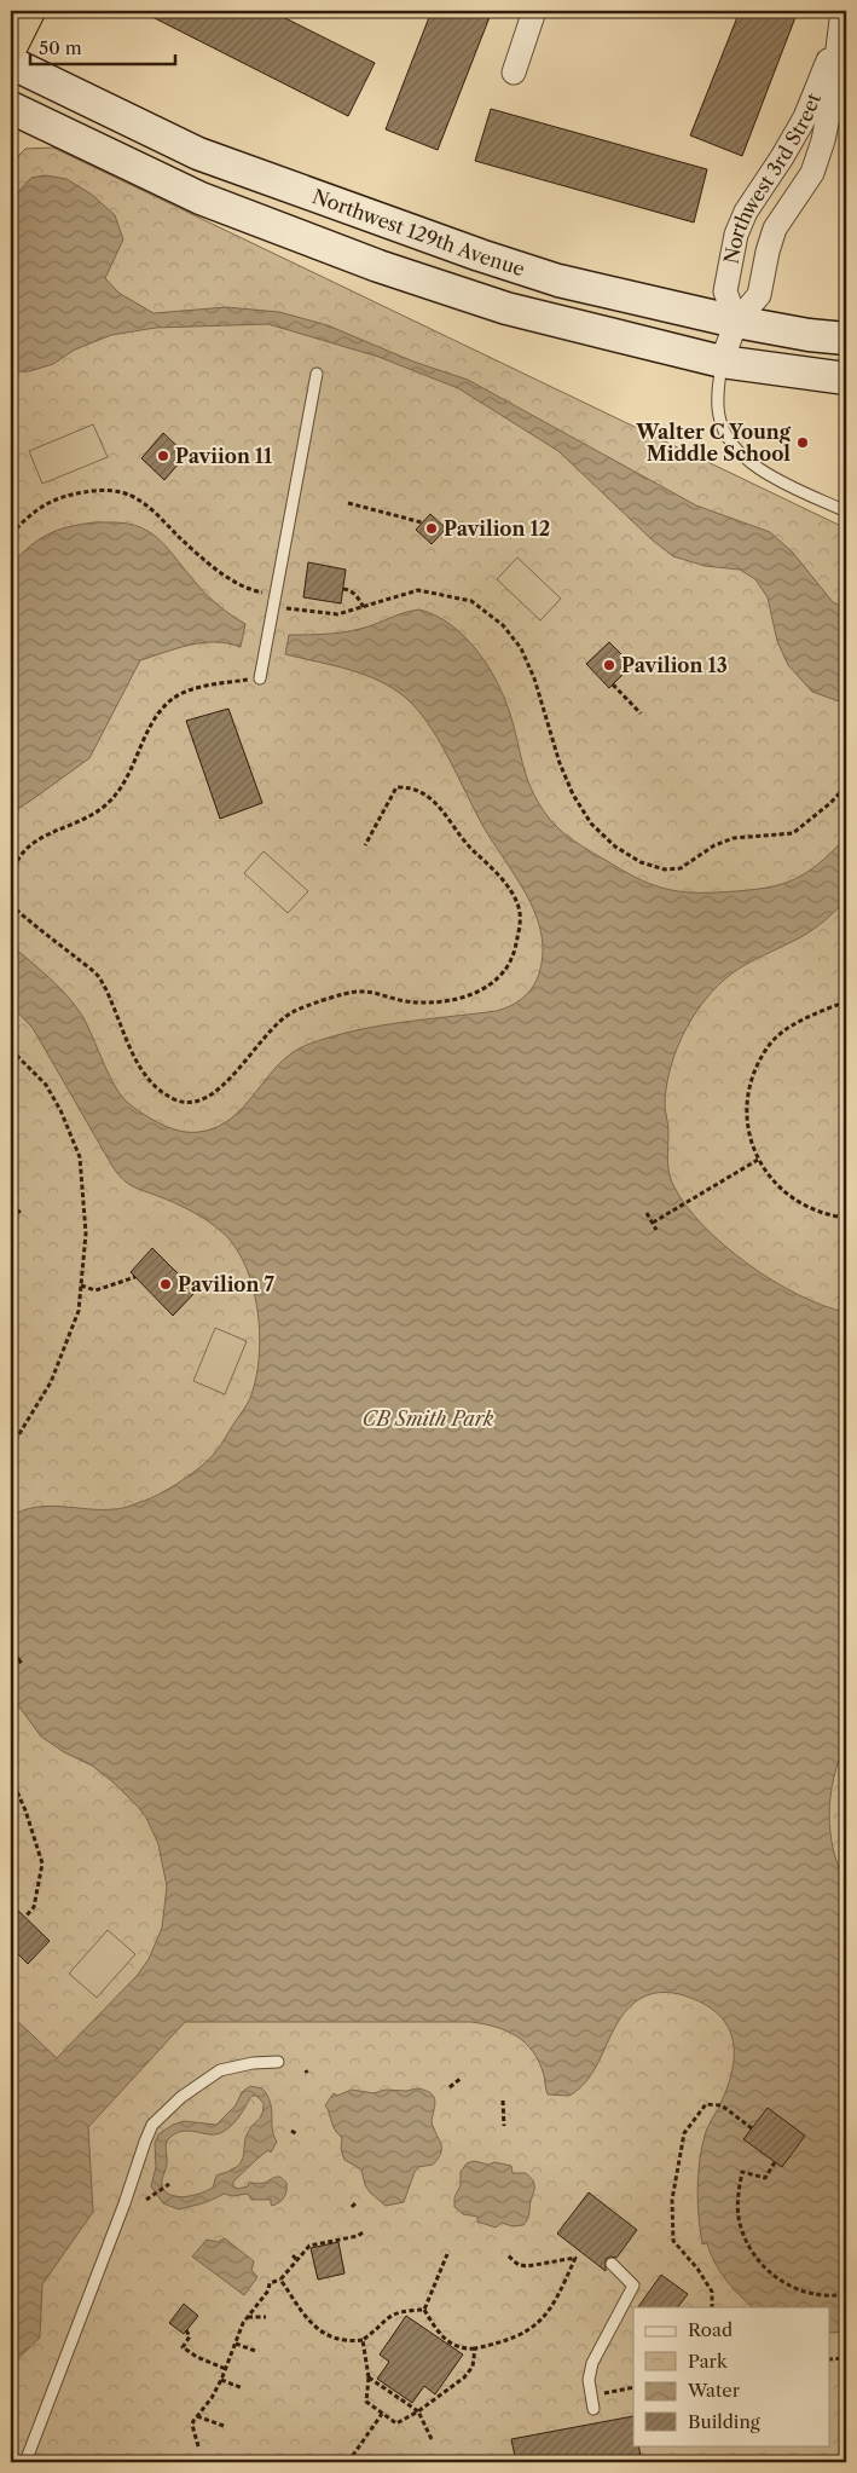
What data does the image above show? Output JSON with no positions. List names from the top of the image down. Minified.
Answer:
{"streets":{"street":["Northwest 3rd Street","Northwest 129th Avenue"]},"crossings":[["Northwest 3rd Street","Northwest 129th Avenue"]],"parks":["CB Smith Park"],"places":["Walter C Young Middle School","Paviion 11","Pavilion 12","Pavilion 13","Pavilion 7"],"legend":["Road","Park","Water","Building"],"scale_bar":"50 m"}
